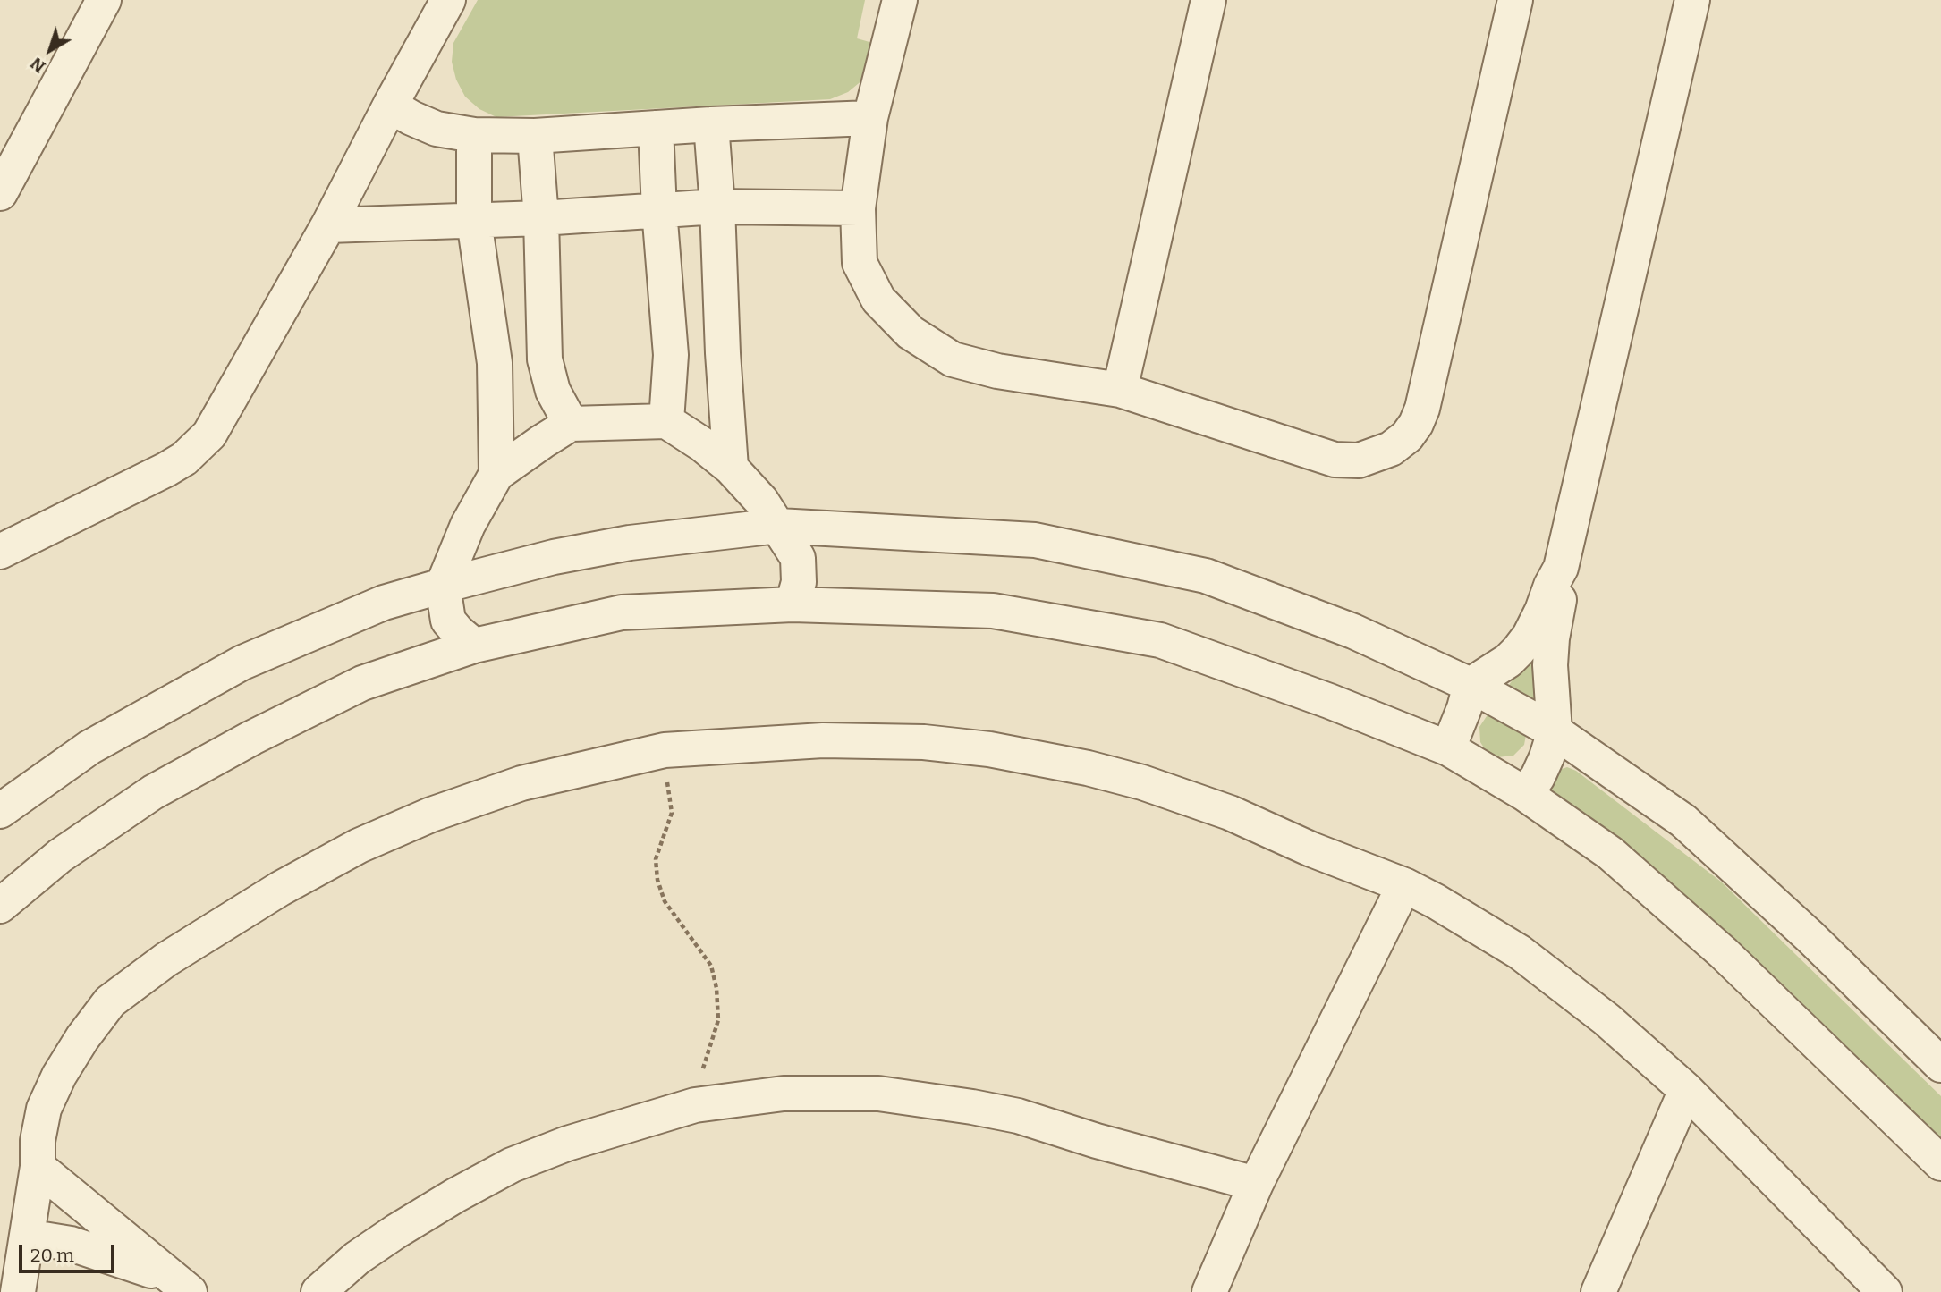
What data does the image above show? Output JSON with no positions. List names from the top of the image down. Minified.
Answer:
{"scale_bar":"20 m","north":"bottom left"}
